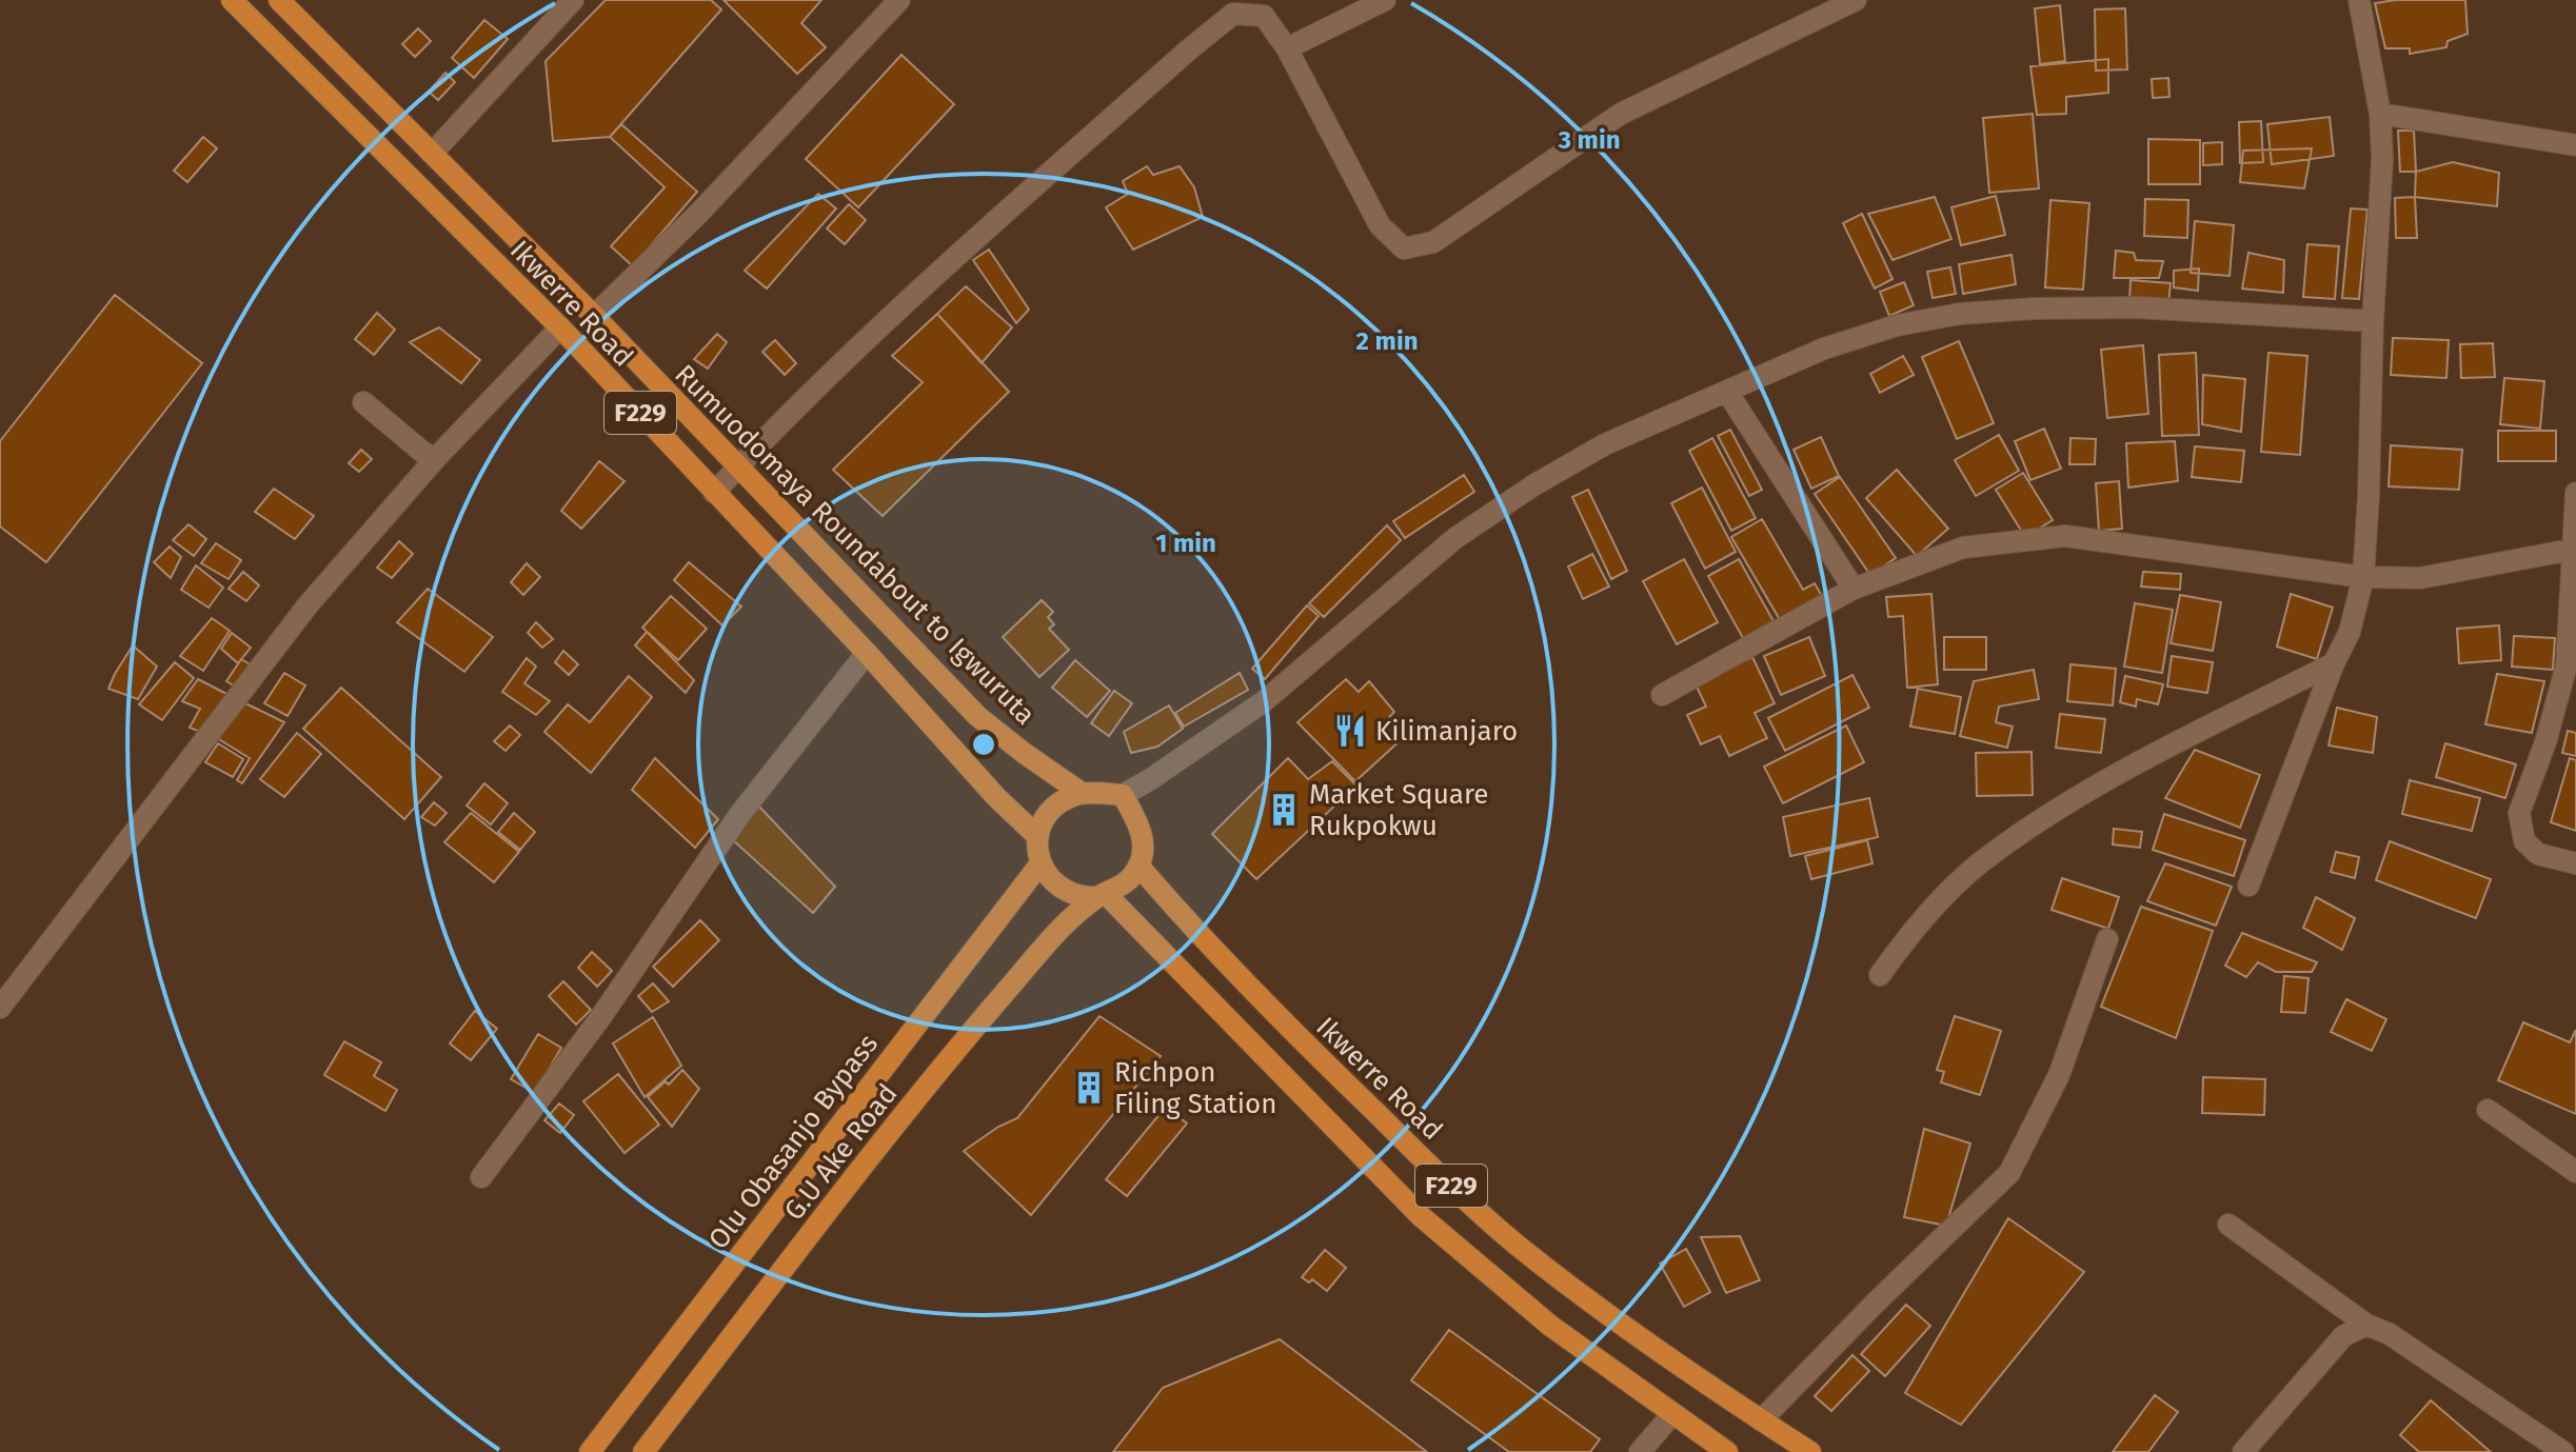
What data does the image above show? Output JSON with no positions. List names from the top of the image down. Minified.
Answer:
{"streets":{"main road":["Ikwerre Road","F229","Rumuodomaya Roundabout to Igwuruta","Olu Obasanjo Bypass","G.U Ake Road"]},"crossings":[["Ikwerre Road","F229"],["Ikwerre Road","Rumuodomaya Roundabout to Igwuruta"],["Ikwerre Road","Olu Obasanjo Bypass"],["Ikwerre Road","G.U Ake Road"],["F229","Rumuodomaya Roundabout to Igwuruta"],["F229","Olu Obasanjo Bypass"],["F229","G.U Ake Road"],["Rumuodomaya Roundabout to Igwuruta","Olu Obasanjo Bypass"],["Rumuodomaya Roundabout to Igwuruta","G.U Ake Road"],["Olu Obasanjo Bypass","G.U Ake Road"]],"places":{"restaurant":["Kilimanjaro"],"building":["Market Square Rukpokwu","Richpon Filing Station"]},"rings":["3 min","2 min","1 min"]}
